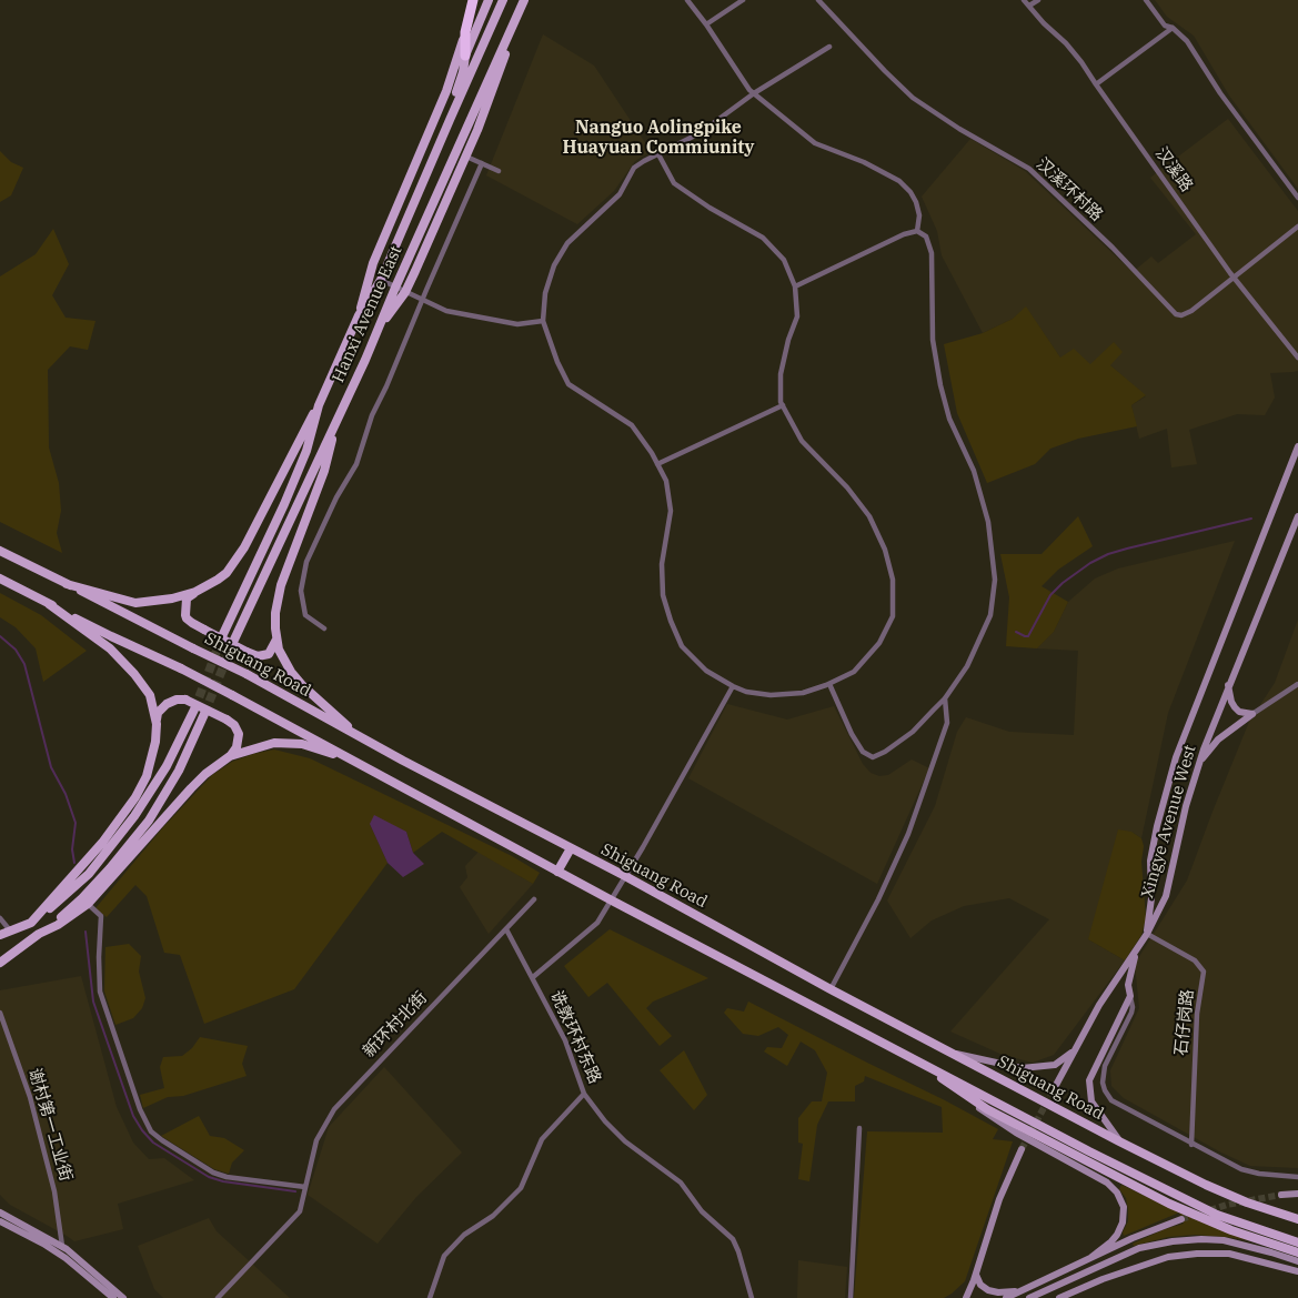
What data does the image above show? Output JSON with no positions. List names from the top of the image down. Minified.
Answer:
{"streets":{"main road":["Hanxi Avenue East","Shiguang Road"],"street":["汉溪路","汉溪环村路","Xingye Avenue West","石仔岗路","新环村北街","诜敦环村东路","谢村第一工业街"]},"crossings":[["汉溪路","汉溪环村路"],["Xingye Avenue West","石仔岗路"],["新环村北街","诜敦环村东路"]],"districts":["Nanguo Aolingpike Huayuan Commiunity"]}
